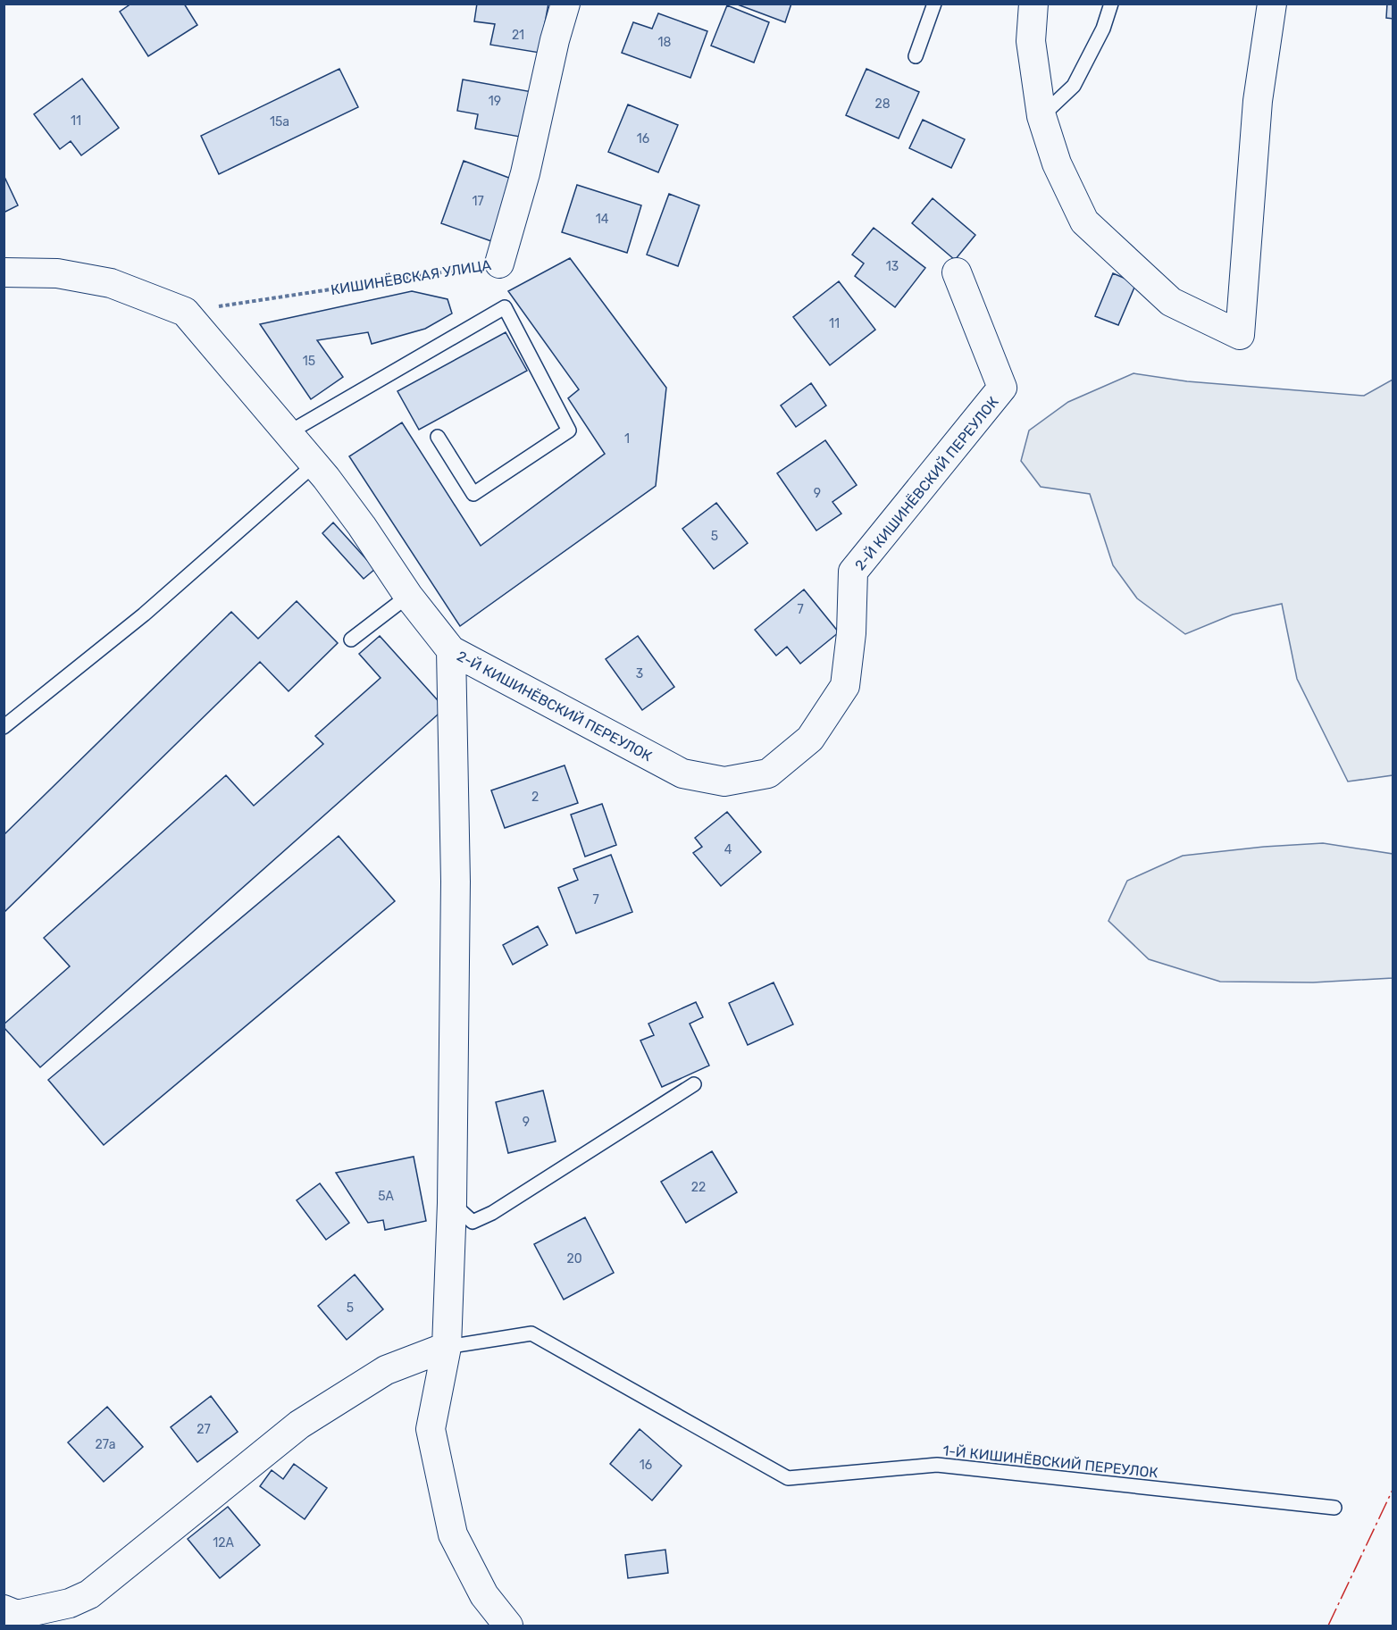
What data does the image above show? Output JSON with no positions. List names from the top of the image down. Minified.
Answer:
{"streets":{"street":["КИШИНЁВСКАЯ УЛИЦА","2-Й КИШИНЁВСКИЙ ПЕРЕУЛОК"],"lane":["1-Й КИШИНЁВСКИЙ ПЕРЕУЛОК"]},"house_numbers":["21","18","19","28","11","15а","16","17","14","13","11","15","1","9","5","7","3","2","4","7","9","22","5А","20","5","27","27а","16","12А"]}
